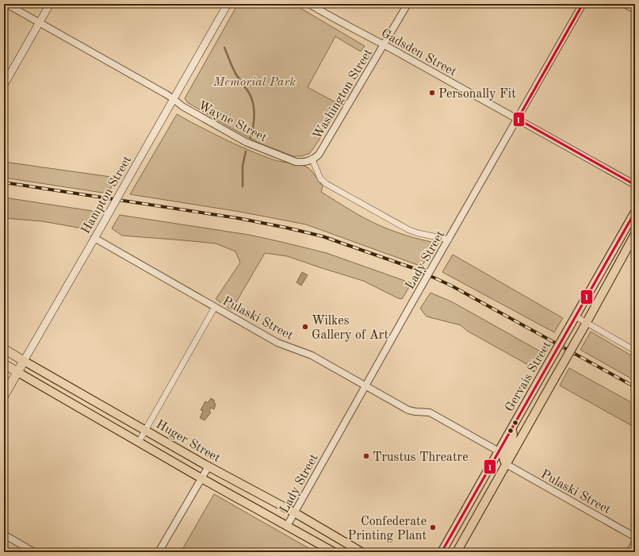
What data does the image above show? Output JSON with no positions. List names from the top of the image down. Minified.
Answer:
{"streets":{"highway":["Hampton Street","Huger Street"],"main road":["Gervais Street"],"street":["Gadsden Street","Washington Street","Wayne Street","Lady Street","Pulaski Street"]},"crossings":[["Gadsden Street","Washington Street"],["Gadsden Street","Lady Street"],["Washington Street","Wayne Street"],["Wayne Street","Hampton Street"],["Hampton Street","Pulaski Street"],["Hampton Street","Huger Street"],["Lady Street","Pulaski Street"],["Lady Street","Huger Street"],["Pulaski Street","Gervais Street"]],"parks":["Memorial Park"],"places":["Personally Fit","Wilkes Gallery of Art","Trustus Threatre","Confederate Printing Plant"],"lines":["transit line 1"]}
